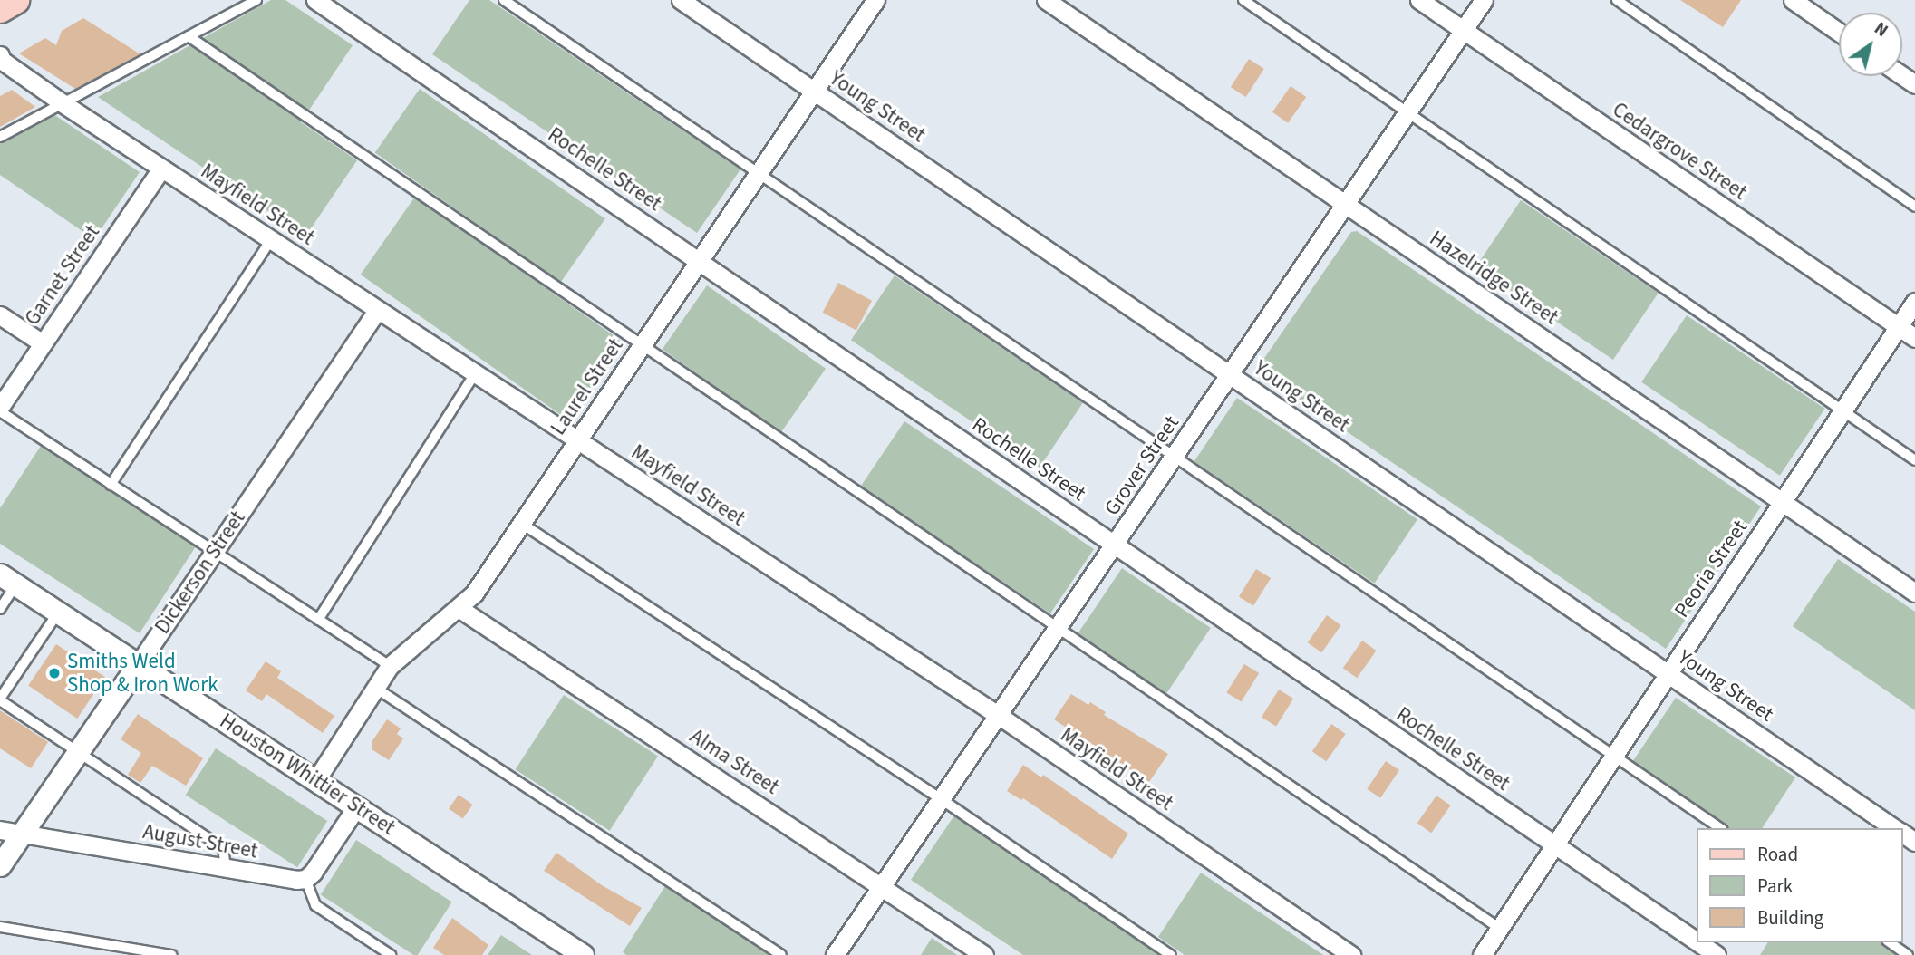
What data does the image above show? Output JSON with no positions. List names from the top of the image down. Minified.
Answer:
{"streets":{"street":["Young Street","Cedargrove Street","Rochelle Street","Mayfield Street","Garnet Street","Hazelridge Street","Laurel Street","Grover Street","Peoria Street","Dickerson Street","Alma Street","Houston Whittier Street","August Street"]},"crossings":[["Young Street","Laurel Street"],["Young Street","Grover Street"],["Young Street","Peoria Street"],["Cedargrove Street","Grover Street"],["Cedargrove Street","Peoria Street"],["Rochelle Street","Laurel Street"],["Rochelle Street","Grover Street"],["Rochelle Street","Peoria Street"],["Mayfield Street","Garnet Street"],["Mayfield Street","Laurel Street"],["Mayfield Street","Grover Street"],["Mayfield Street","Dickerson Street"],["Hazelridge Street","Grover Street"],["Hazelridge Street","Peoria Street"],["Laurel Street","Alma Street"],["Laurel Street","Houston Whittier Street"],["Grover Street","Alma Street"],["Dickerson Street","Houston Whittier Street"],["Dickerson Street","August Street"]],"places":["Smiths Weld Shop & Iron Work"],"legend":["Road","Park","Building"],"north":"top right"}
